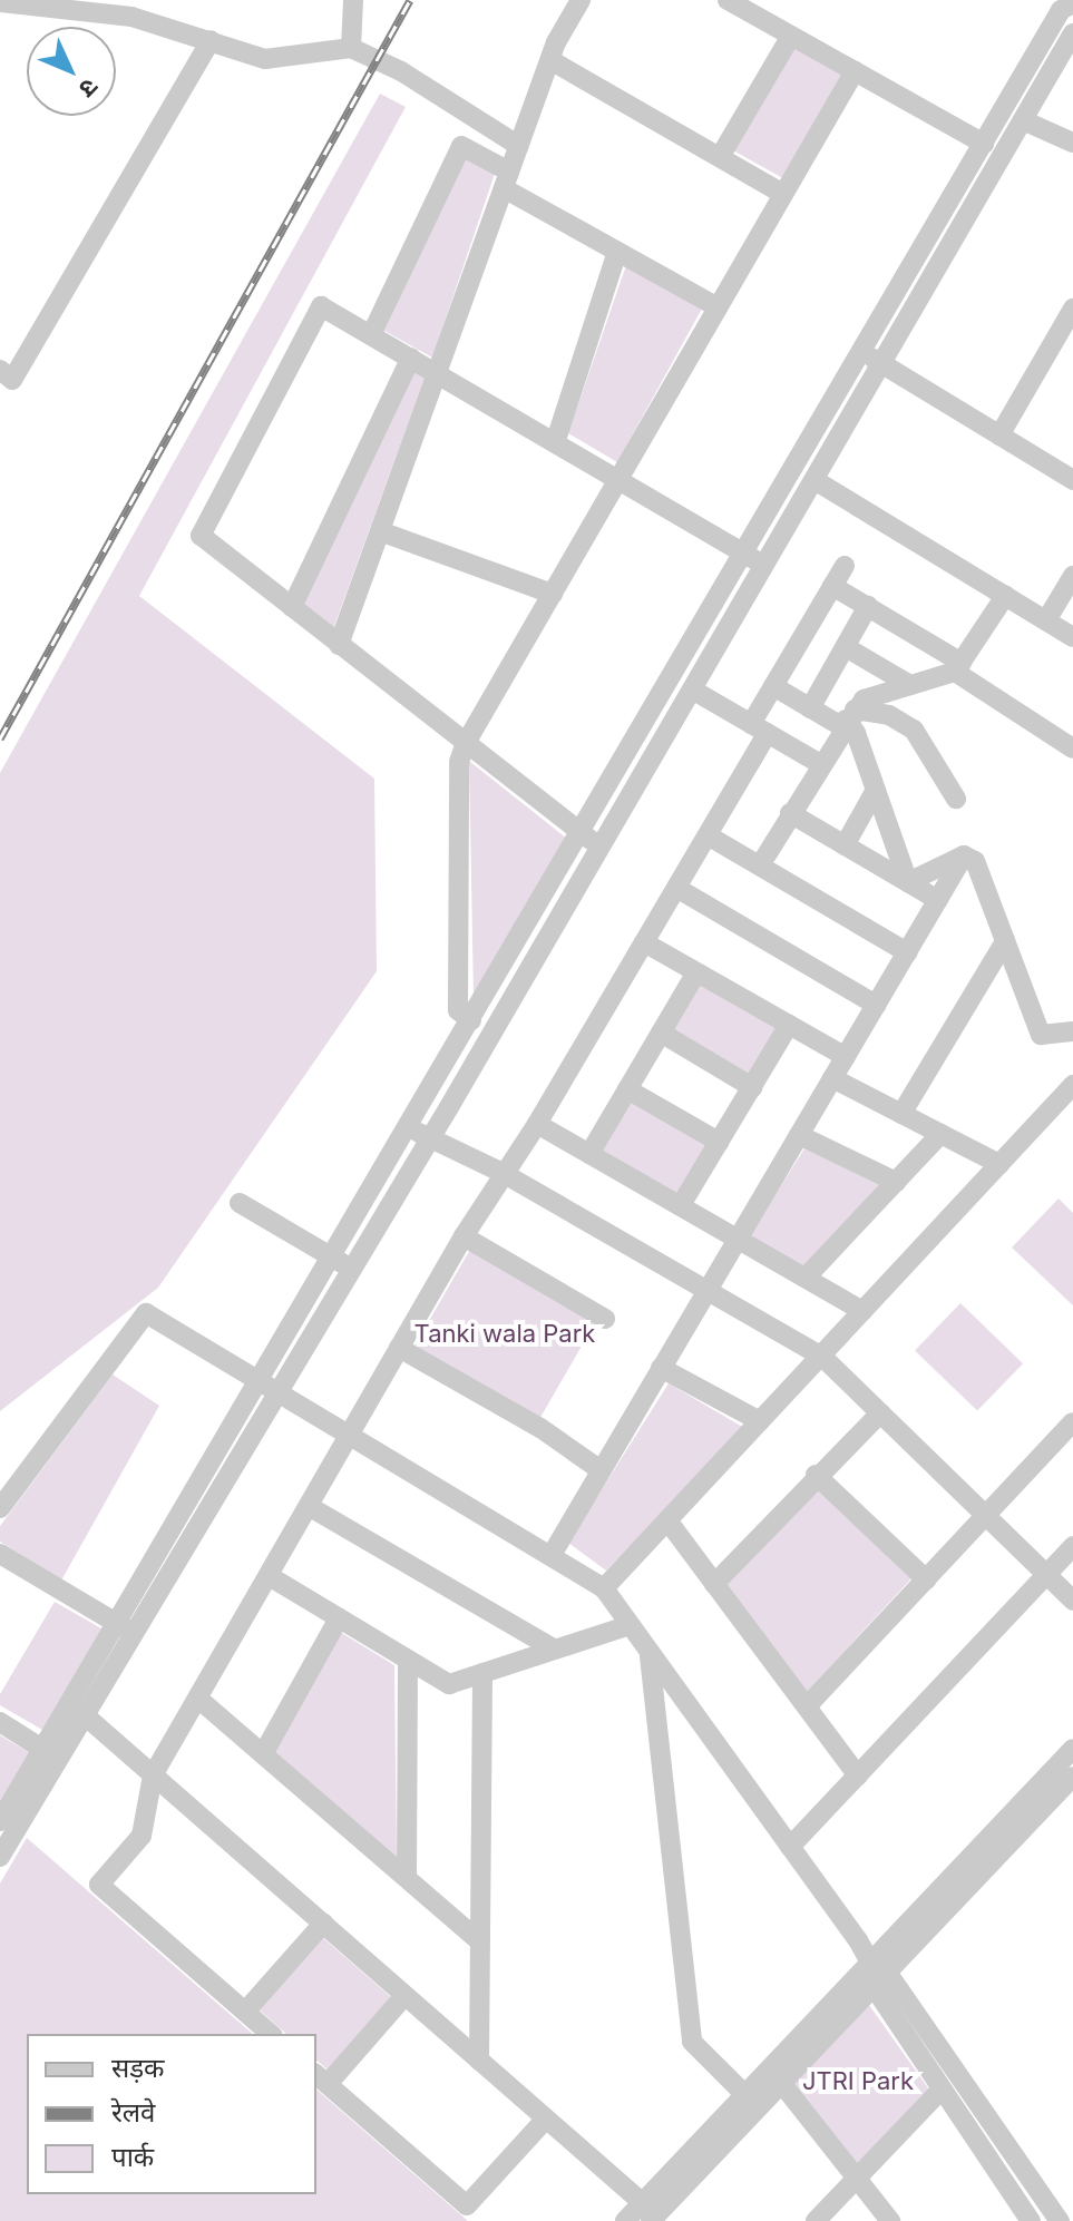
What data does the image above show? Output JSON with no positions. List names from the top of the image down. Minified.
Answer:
{"parks":["Tanki wala Park","JTRI Park"],"legend":["सड़क","रेलवे","पार्क"],"north":"bottom right"}
